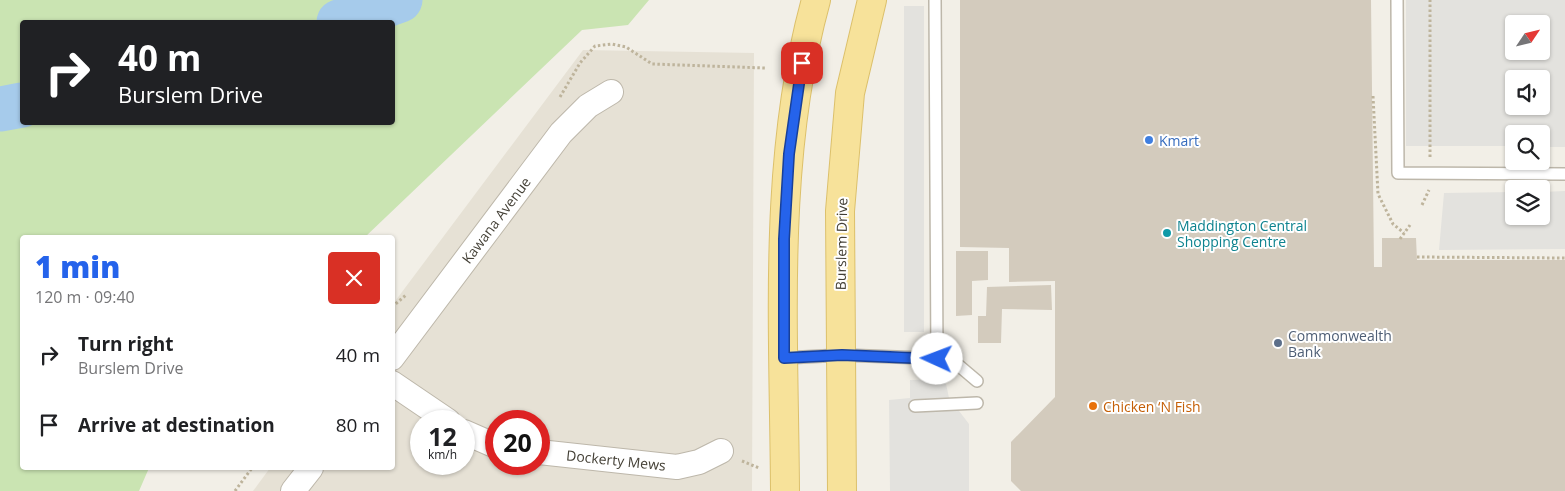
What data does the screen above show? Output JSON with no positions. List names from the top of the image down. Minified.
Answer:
{"streets":{"main road":["Burslem Drive"],"street":["Kawana Avenue","Dockerty Mews"]},"places":["Kmart","Maddington Central Shopping Centre","Commonwealth Bank","Chicken ‘N Fish"],"north":"top right","page":{"turn":["40 m","Burslem Drive"],"heading":["1 min","120 m · 09:40"],"list":[{"name":"Turn right","note":"Burslem Drive","value":"40 m"},{"name":"Arrive at destination","value":"80 m"}],"speed":"12 km/h","limit":"20"}}
